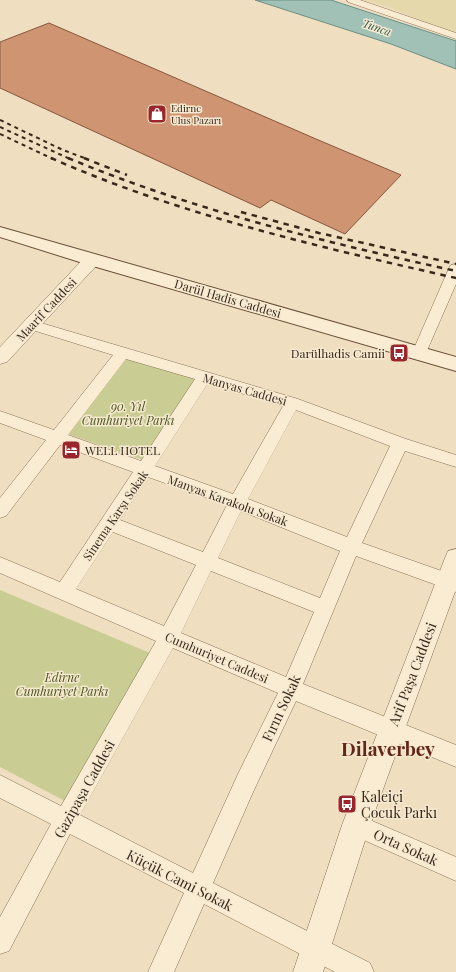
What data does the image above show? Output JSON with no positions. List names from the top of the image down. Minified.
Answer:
{"streets":{"main road":["Darül Hadis Caddesi"],"street":["Maarif Caddesi","Manyas Caddesi","Manyas Karakolu Sokak","Sinema Karşı Sokak","Cumhuriyet Caddesi","Arif Paşa Caddesi","Fırın Sokak","Gazipaşa Caddesi","Orta Sokak","Küçük Cami Sokak"]},"crossings":[["Darül Hadis Caddesi","Maarif Caddesi"],["Maarif Caddesi","Manyas Caddesi"],["Manyas Caddesi","Sinema Karşı Sokak"],["Manyas Caddesi","Fırın Sokak"],["Manyas Caddesi","Gazipaşa Caddesi"],["Manyas Karakolu Sokak","Sinema Karşı Sokak"],["Manyas Karakolu Sokak","Arif Paşa Caddesi"],["Manyas Karakolu Sokak","Fırın Sokak"],["Manyas Karakolu Sokak","Gazipaşa Caddesi"],["Sinema Karşı Sokak","Cumhuriyet Caddesi"],["Cumhuriyet Caddesi","Arif Paşa Caddesi"],["Cumhuriyet Caddesi","Fırın Sokak"],["Cumhuriyet Caddesi","Gazipaşa Caddesi"],["Arif Paşa Caddesi","Orta Sokak"],["Arif Paşa Caddesi","Küçük Cami Sokak"],["Fırın Sokak","Küçük Cami Sokak"],["Gazipaşa Caddesi","Küçük Cami Sokak"]],"districts":["Dilaverbey"],"water":["Tunca"],"parks":["90. Yıl Cumhuriyet Parkı","Edirne Cumhuriyet Parkı"],"places":{"shop":["Edirne Ulus Pazarı"],"bus stop":["Darülhadis Camii","Kaleiçi Çocuk Parkı"],"hotel":["WELL HOTEL"]}}
